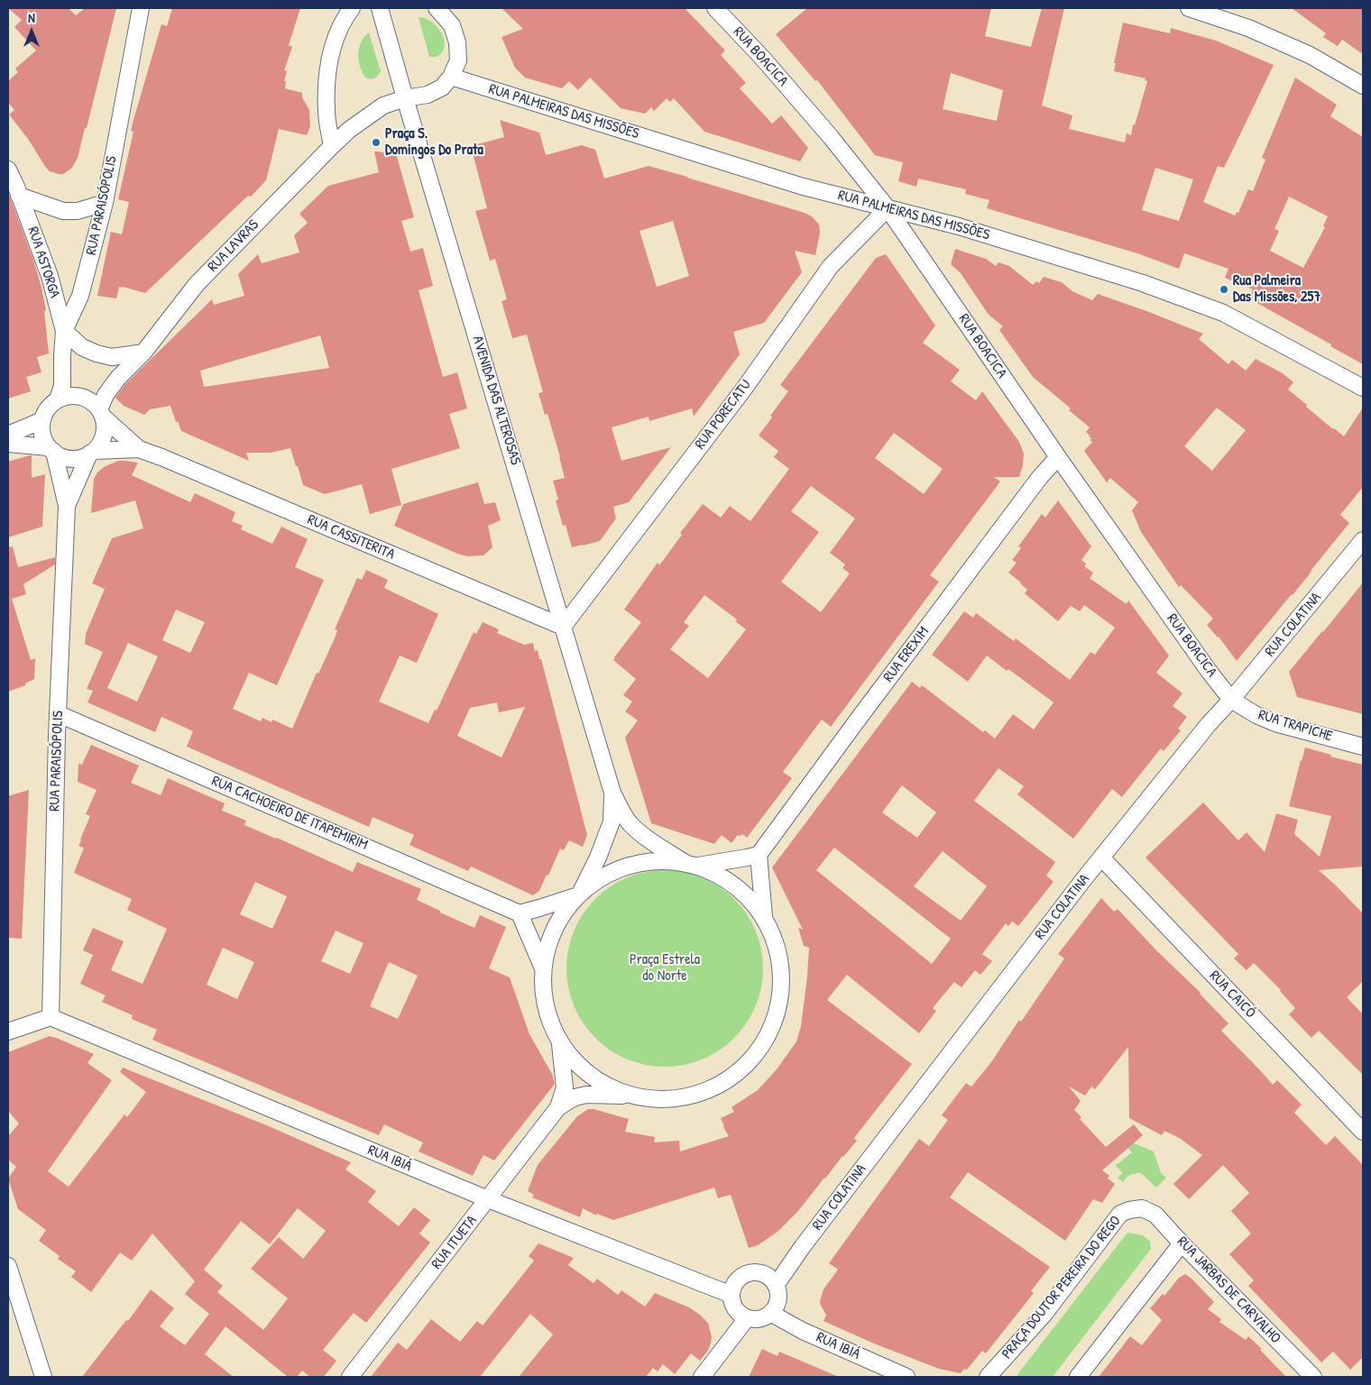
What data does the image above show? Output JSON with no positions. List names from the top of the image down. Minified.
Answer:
{"streets":{"street":["RUA BOACICA","RUA PALMEIRAS DAS MISSÕES","RUA PARAISÓPOLIS","RUA LAVRAS","RUA ASTORGA","AVENIDA DAS ALTEROSAS","RUA PORECATU","RUA CASSITERITA","RUA COLATINA","RUA EREXIM","RUA TRAPICHE","RUA CACHOEIRO DE ITAPEMIRIM","RUA CAICÓ","RUA IBIÁ","RUA ITUETA","PRAÇA DOUTOR PEREIRA DO REGO","RUA JARBAS DE CARVALHO"]},"crossings":[["RUA BOACICA","RUA PALMEIRAS DAS MISSÕES"],["RUA BOACICA","RUA PORECATU"],["RUA BOACICA","RUA COLATINA"],["RUA BOACICA","RUA EREXIM"],["RUA BOACICA","RUA TRAPICHE"],["RUA PALMEIRAS DAS MISSÕES","RUA LAVRAS"],["RUA PALMEIRAS DAS MISSÕES","RUA PORECATU"],["RUA PARAISÓPOLIS","RUA LAVRAS"],["RUA PARAISÓPOLIS","RUA ASTORGA"],["RUA PARAISÓPOLIS","RUA CASSITERITA"],["RUA PARAISÓPOLIS","RUA CACHOEIRO DE ITAPEMIRIM"],["RUA PARAISÓPOLIS","RUA IBIÁ"],["RUA LAVRAS","AVENIDA DAS ALTEROSAS"],["RUA LAVRAS","RUA CASSITERITA"],["AVENIDA DAS ALTEROSAS","RUA PORECATU"],["AVENIDA DAS ALTEROSAS","RUA CASSITERITA"],["RUA PORECATU","RUA CASSITERITA"],["RUA COLATINA","RUA TRAPICHE"],["RUA COLATINA","RUA CAICÓ"],["RUA COLATINA","RUA IBIÁ"],["RUA IBIÁ","RUA ITUETA"],["PRAÇA DOUTOR PEREIRA DO REGO","RUA JARBAS DE CARVALHO"]],"parks":["Praça Estrela do Norte"],"places":["Praça S. Domingos Do Prata","Rua Palmeira Das Missões, 257"],"north":"top"}
